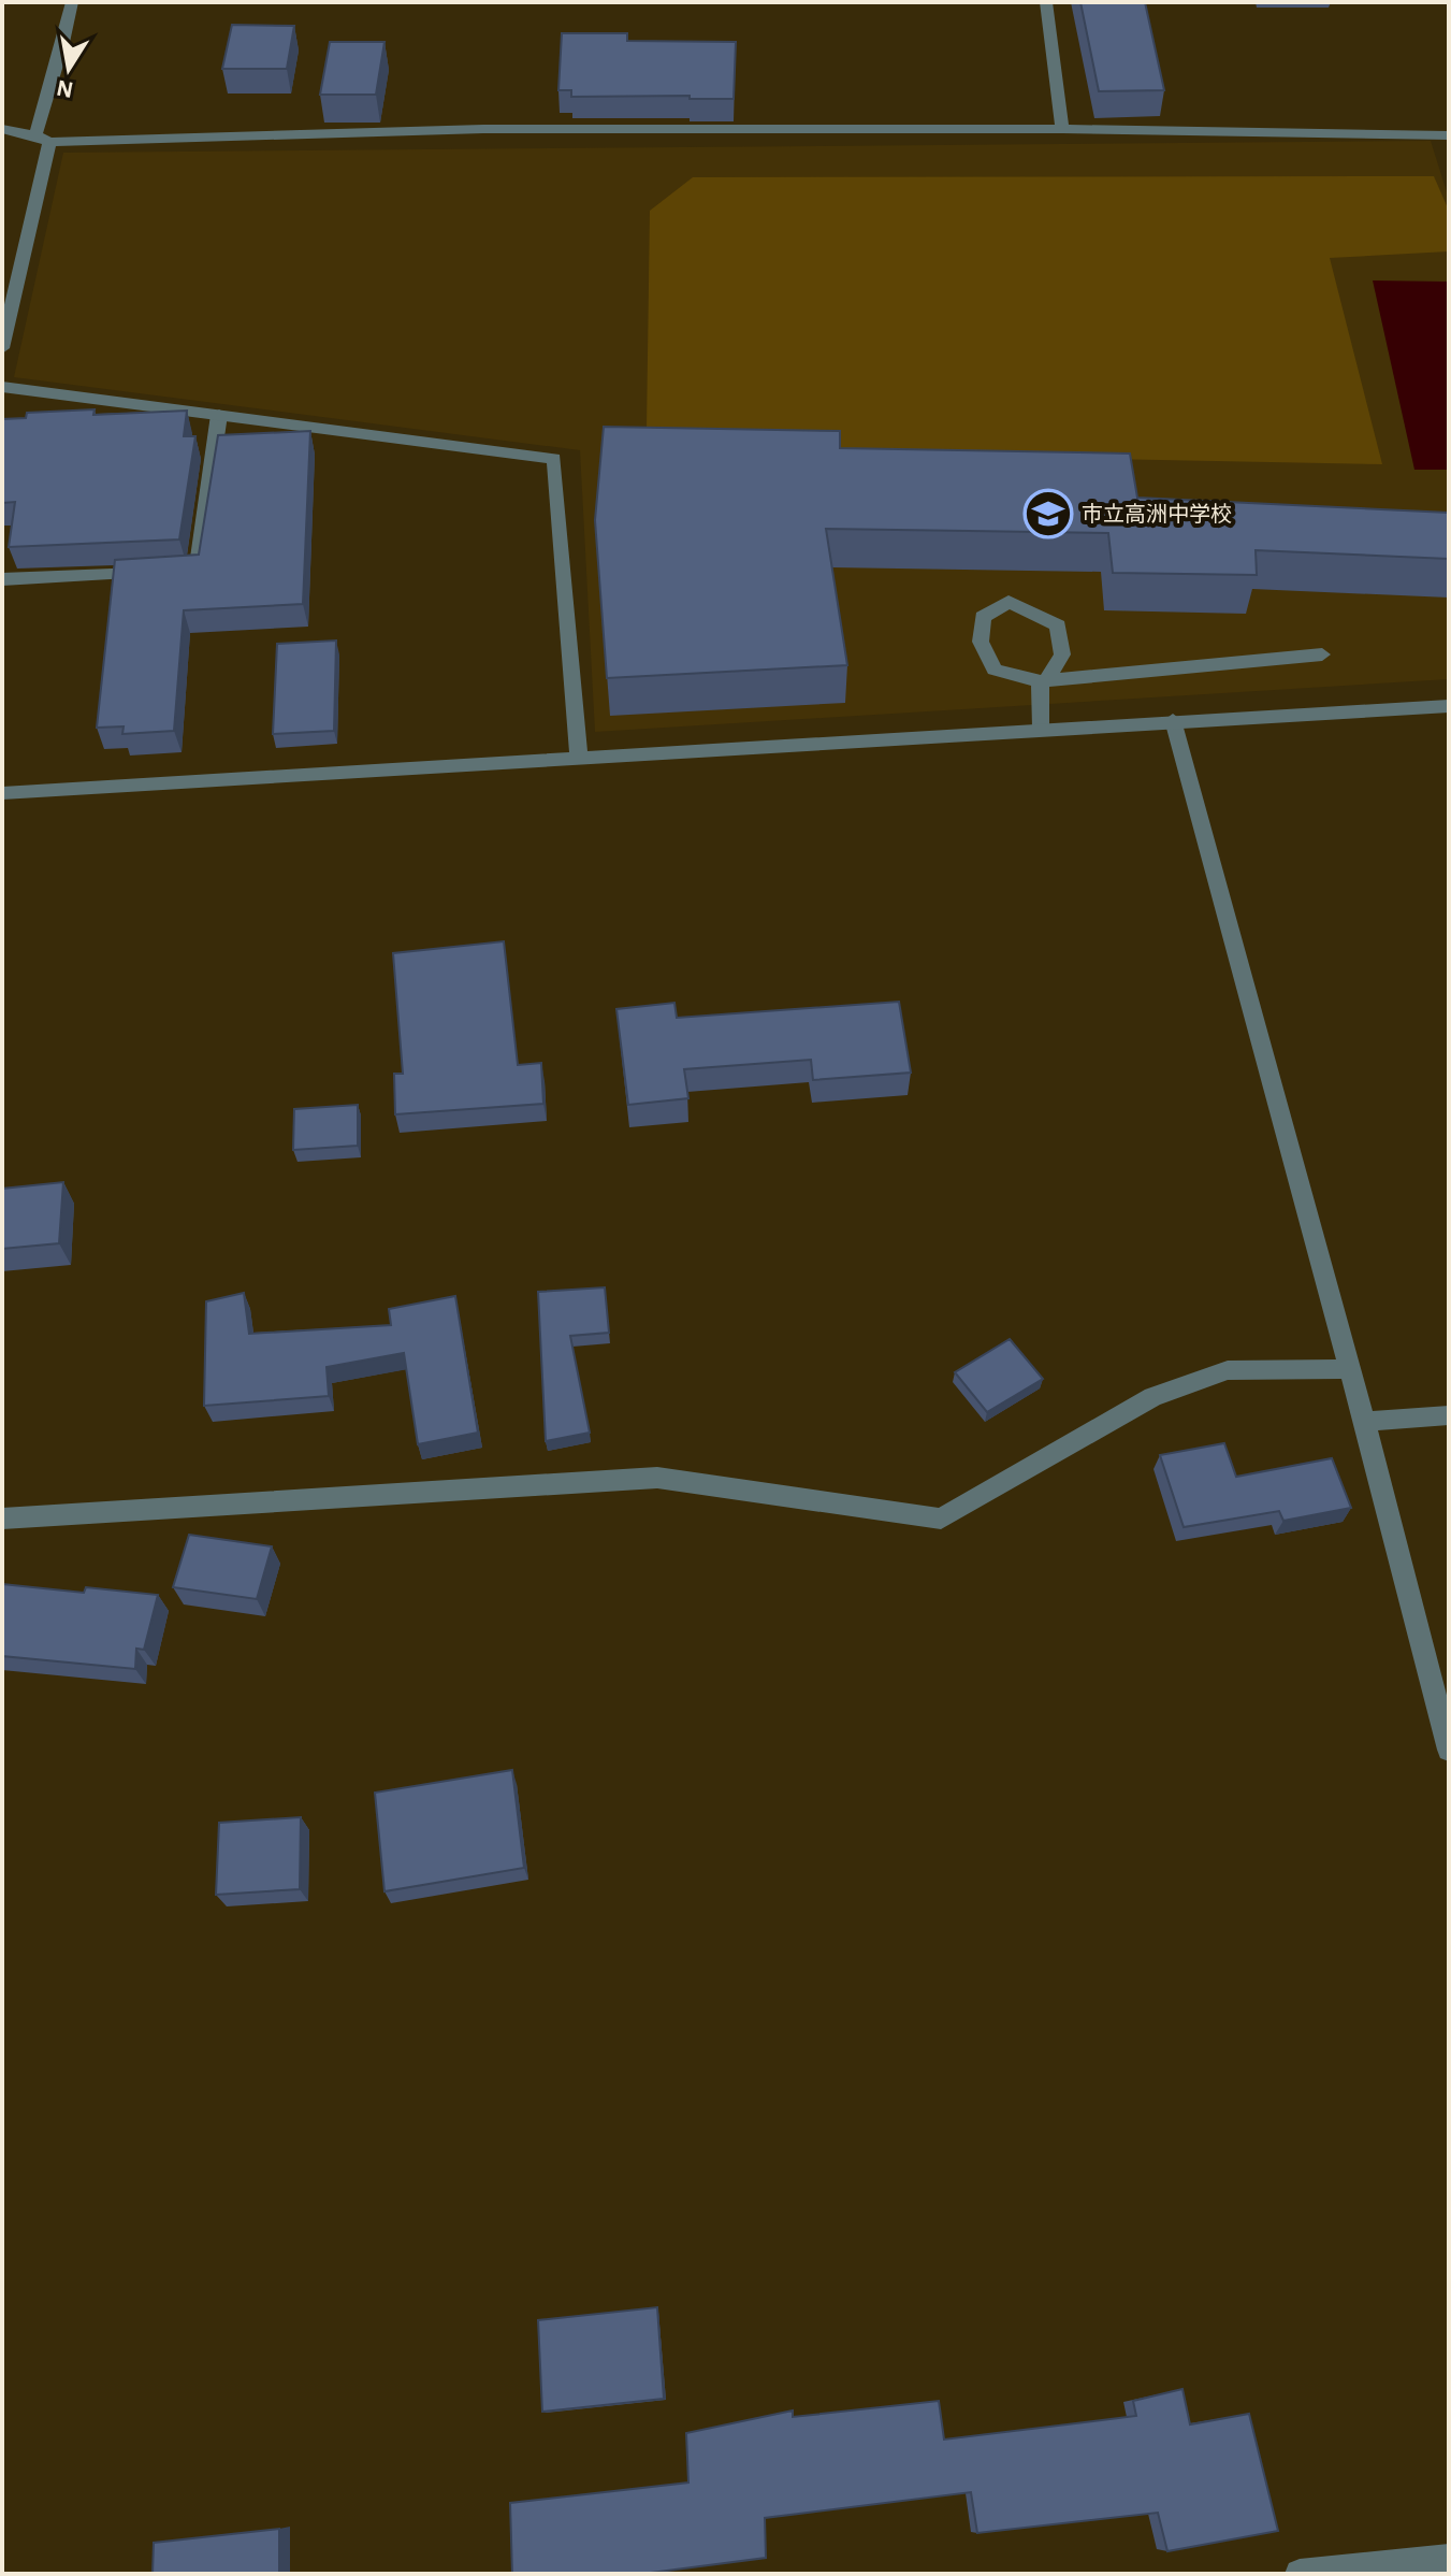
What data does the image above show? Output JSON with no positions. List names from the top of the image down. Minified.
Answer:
{"places":{"school or university":["市立高洲中学校"]},"north":"bottom"}
